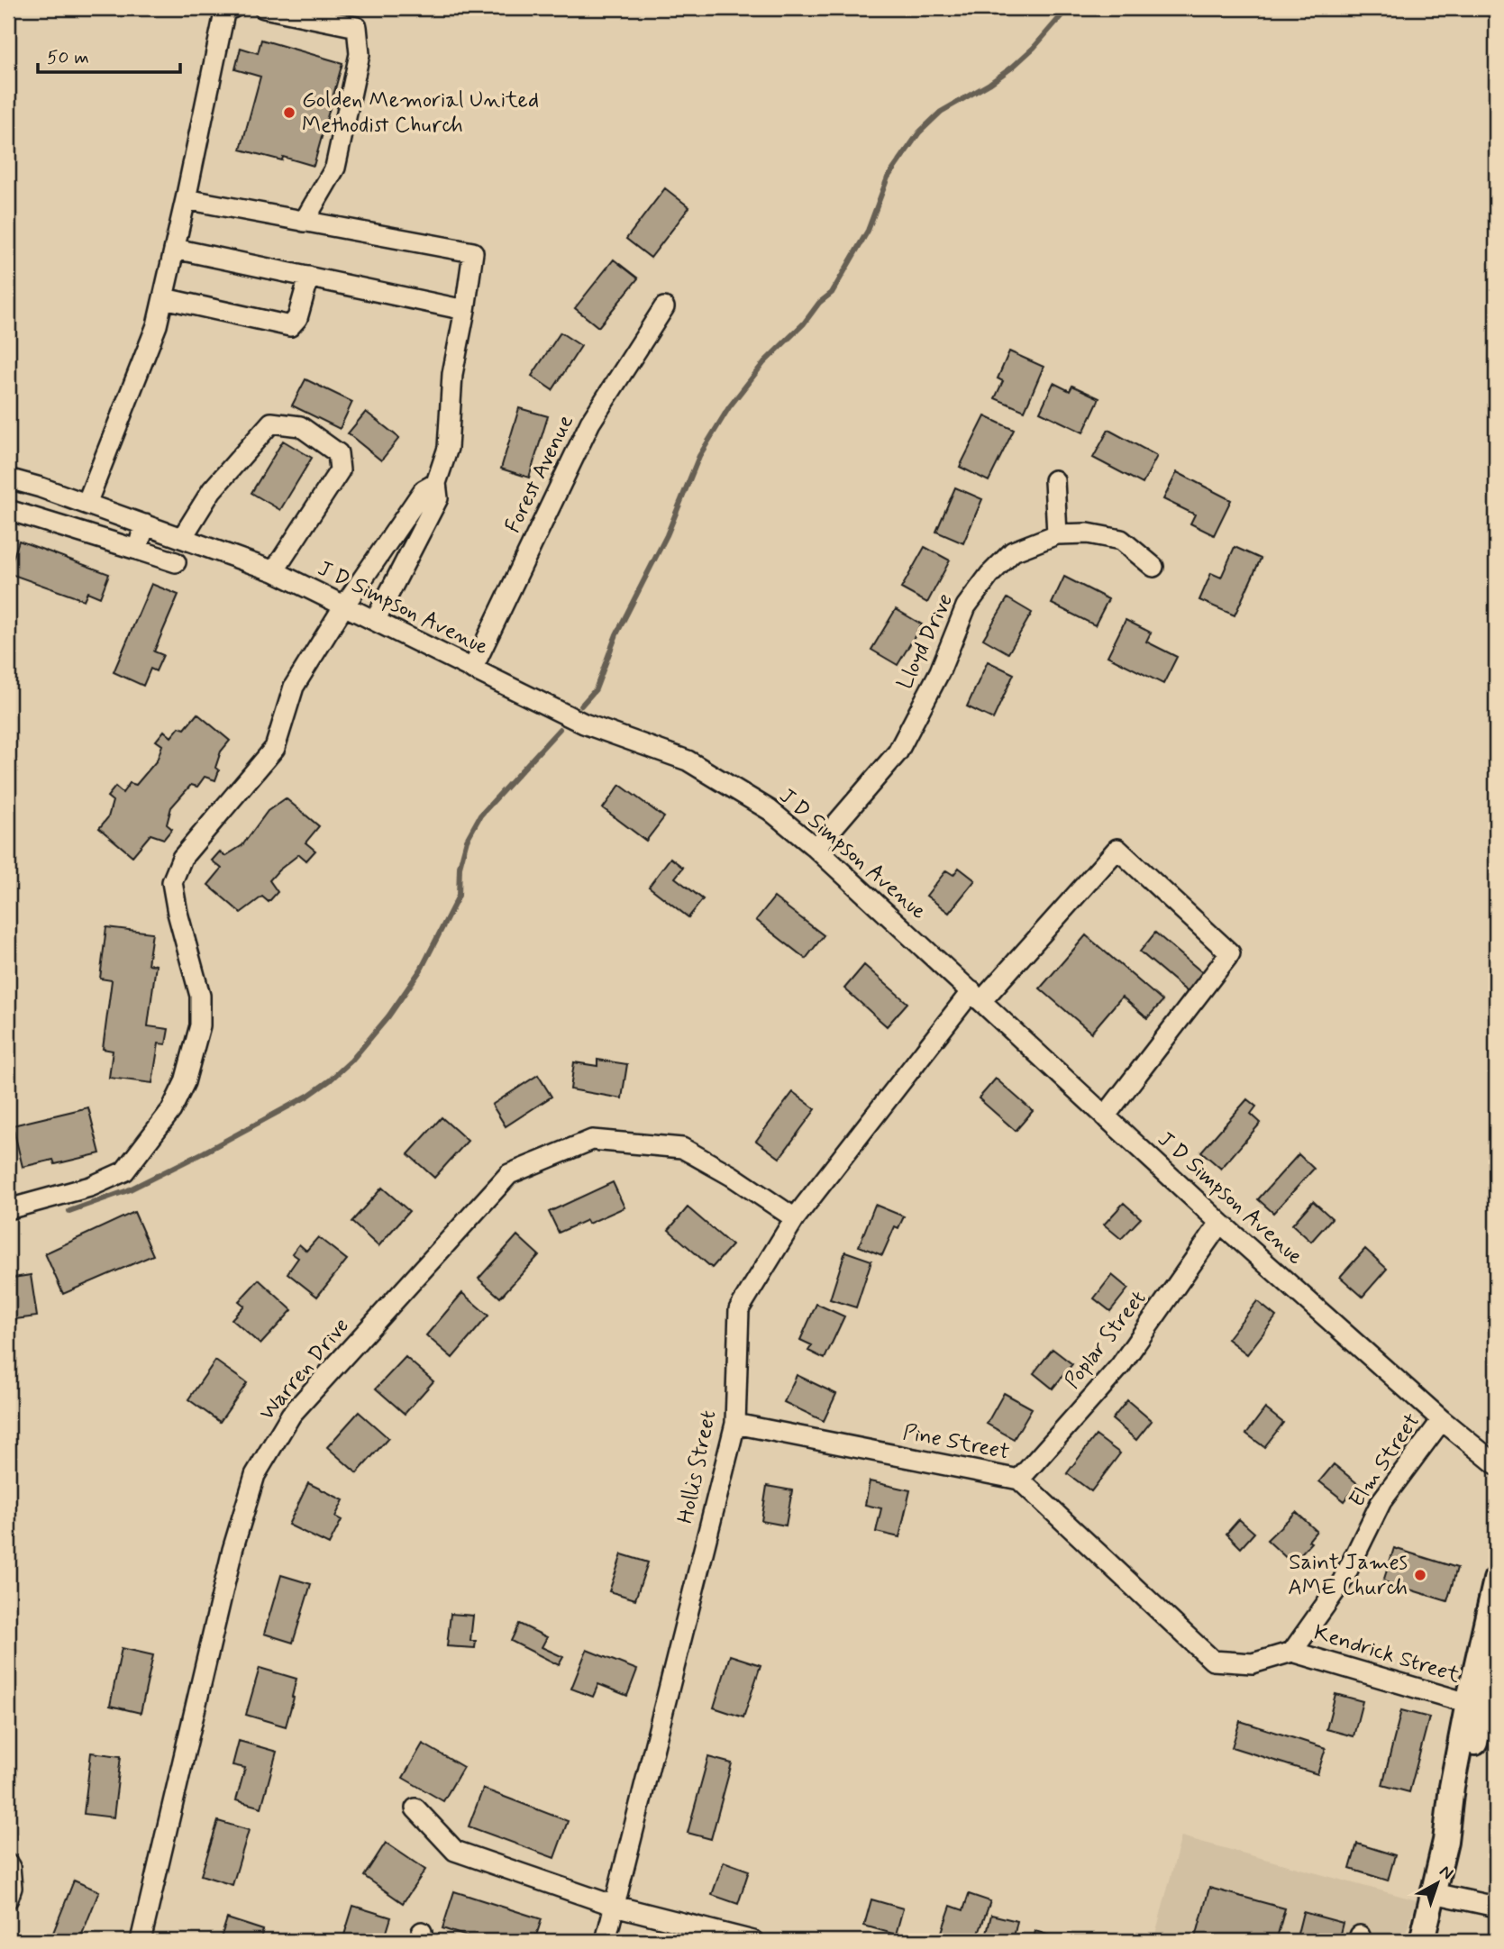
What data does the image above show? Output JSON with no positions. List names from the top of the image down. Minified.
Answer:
{"streets":{"street":["Forest Avenue","J D Simpson Avenue","Lloyd Drive","Poplar Street","Warren Drive","Pine Street","Elm Street","Hollis Street","Kendrick Street"]},"crossings":[["Forest Avenue","J D Simpson Avenue"],["J D Simpson Avenue","Lloyd Drive"],["J D Simpson Avenue","Poplar Street"],["J D Simpson Avenue","Elm Street"],["J D Simpson Avenue","Hollis Street"],["Poplar Street","Pine Street"],["Warren Drive","Hollis Street"],["Pine Street","Elm Street"],["Pine Street","Hollis Street"],["Pine Street","Kendrick Street"],["Elm Street","Kendrick Street"]],"places":["Golden Memorial United Methodist Church","Saint James AME Church"],"scale_bar":"50 m","north":"top right"}
